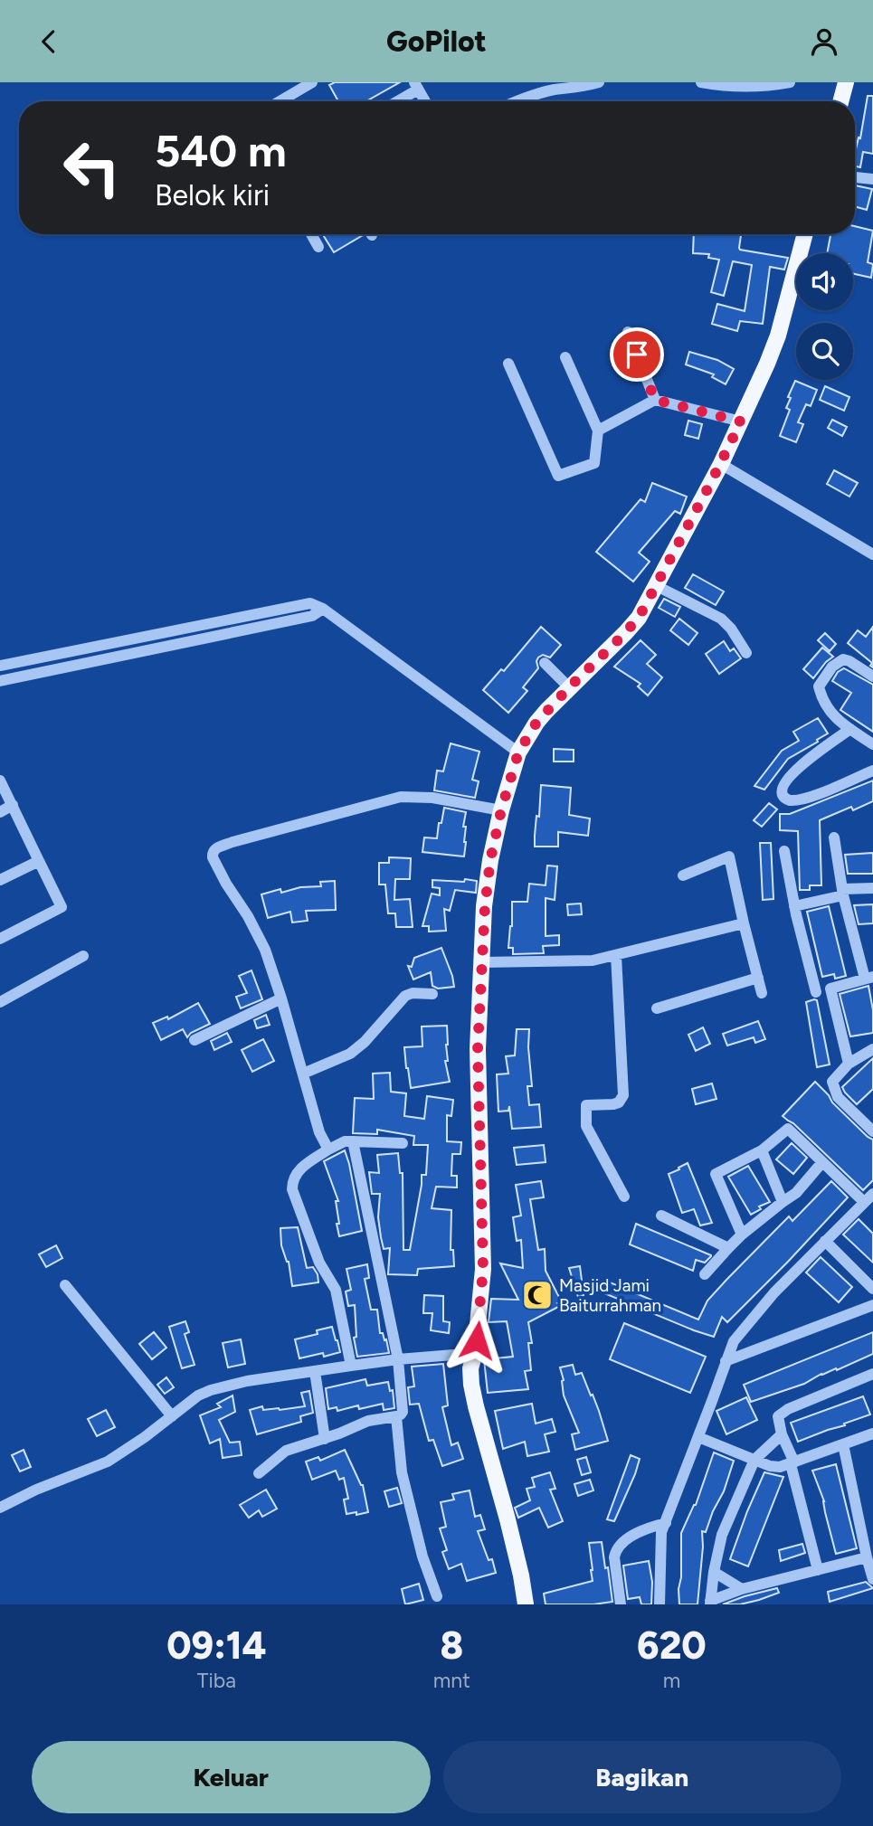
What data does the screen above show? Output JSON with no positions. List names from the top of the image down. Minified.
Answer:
{"places":{"mosque":["Masjid Jami Baiturrahman"]},"page":{"header":"GoPilot","turn":["540 m","Belok kiri"],"eta":["09:14","Tiba","8","mnt","620","m"],"buttons":["Keluar","Bagikan"]}}
